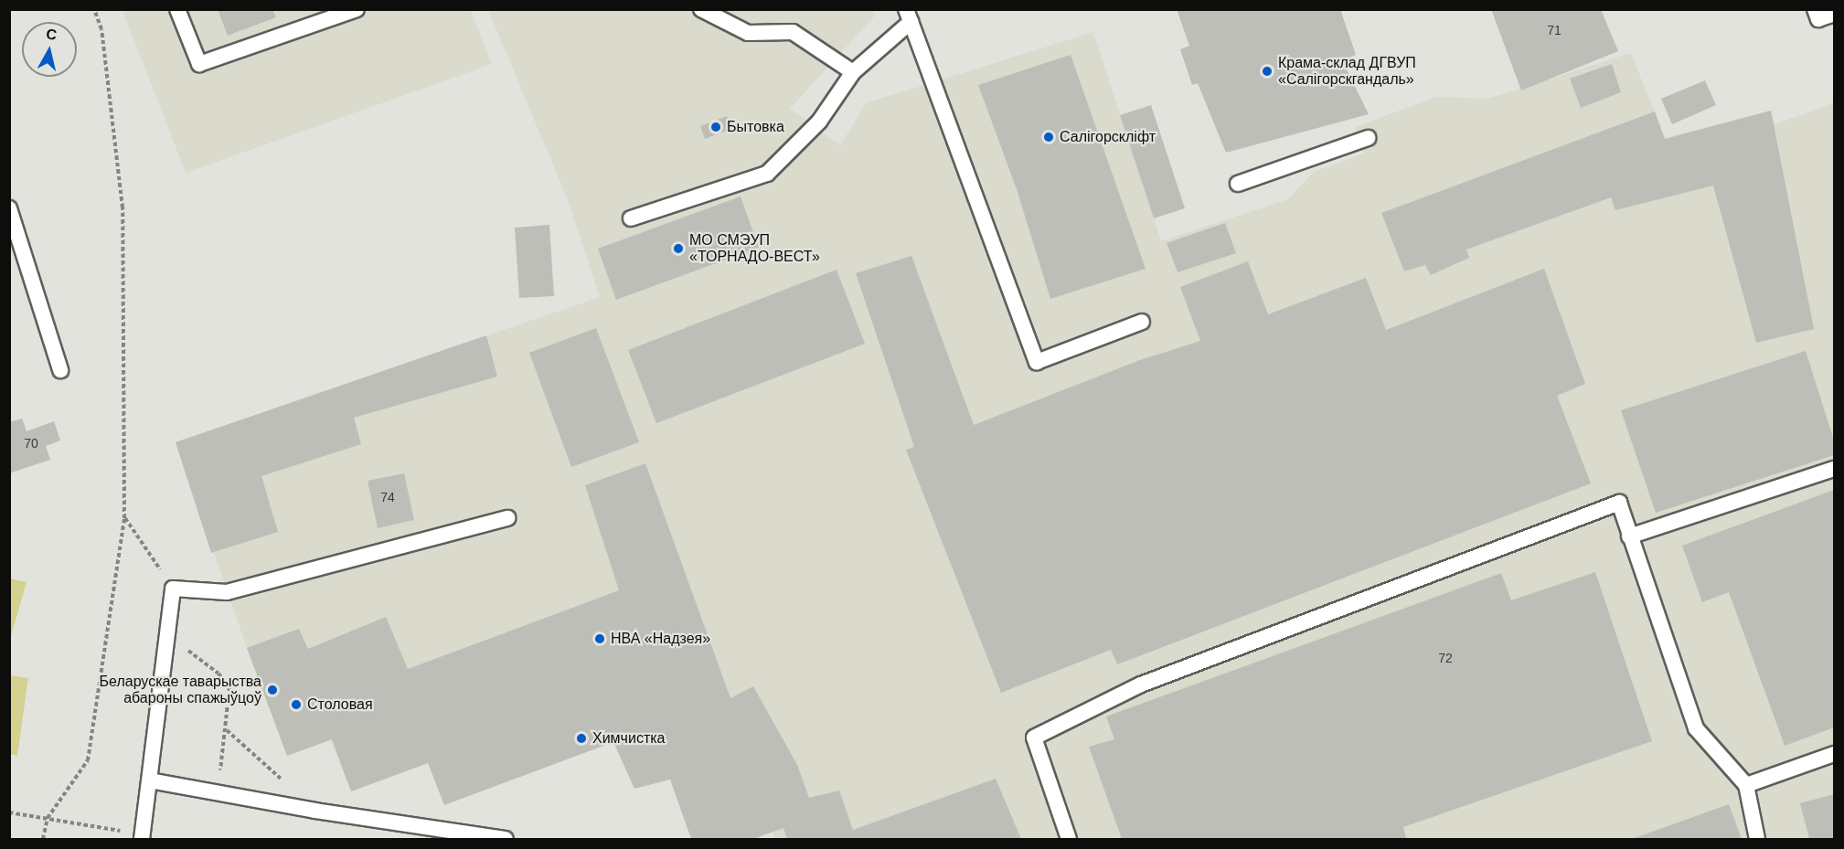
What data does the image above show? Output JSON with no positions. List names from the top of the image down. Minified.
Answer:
{"places":["Крама-склад ДГВУП «Салігорскгандаль»","Бытовка","Салігорскліфт","МО СМЭУП «ТОРНАДО-ВЕСТ»","НВА «Надзея»","Беларускае таварыства абароны спажыўцоў","Столовая","Химчистка"],"house_numbers":["71","70","74","72"],"north":"top"}
